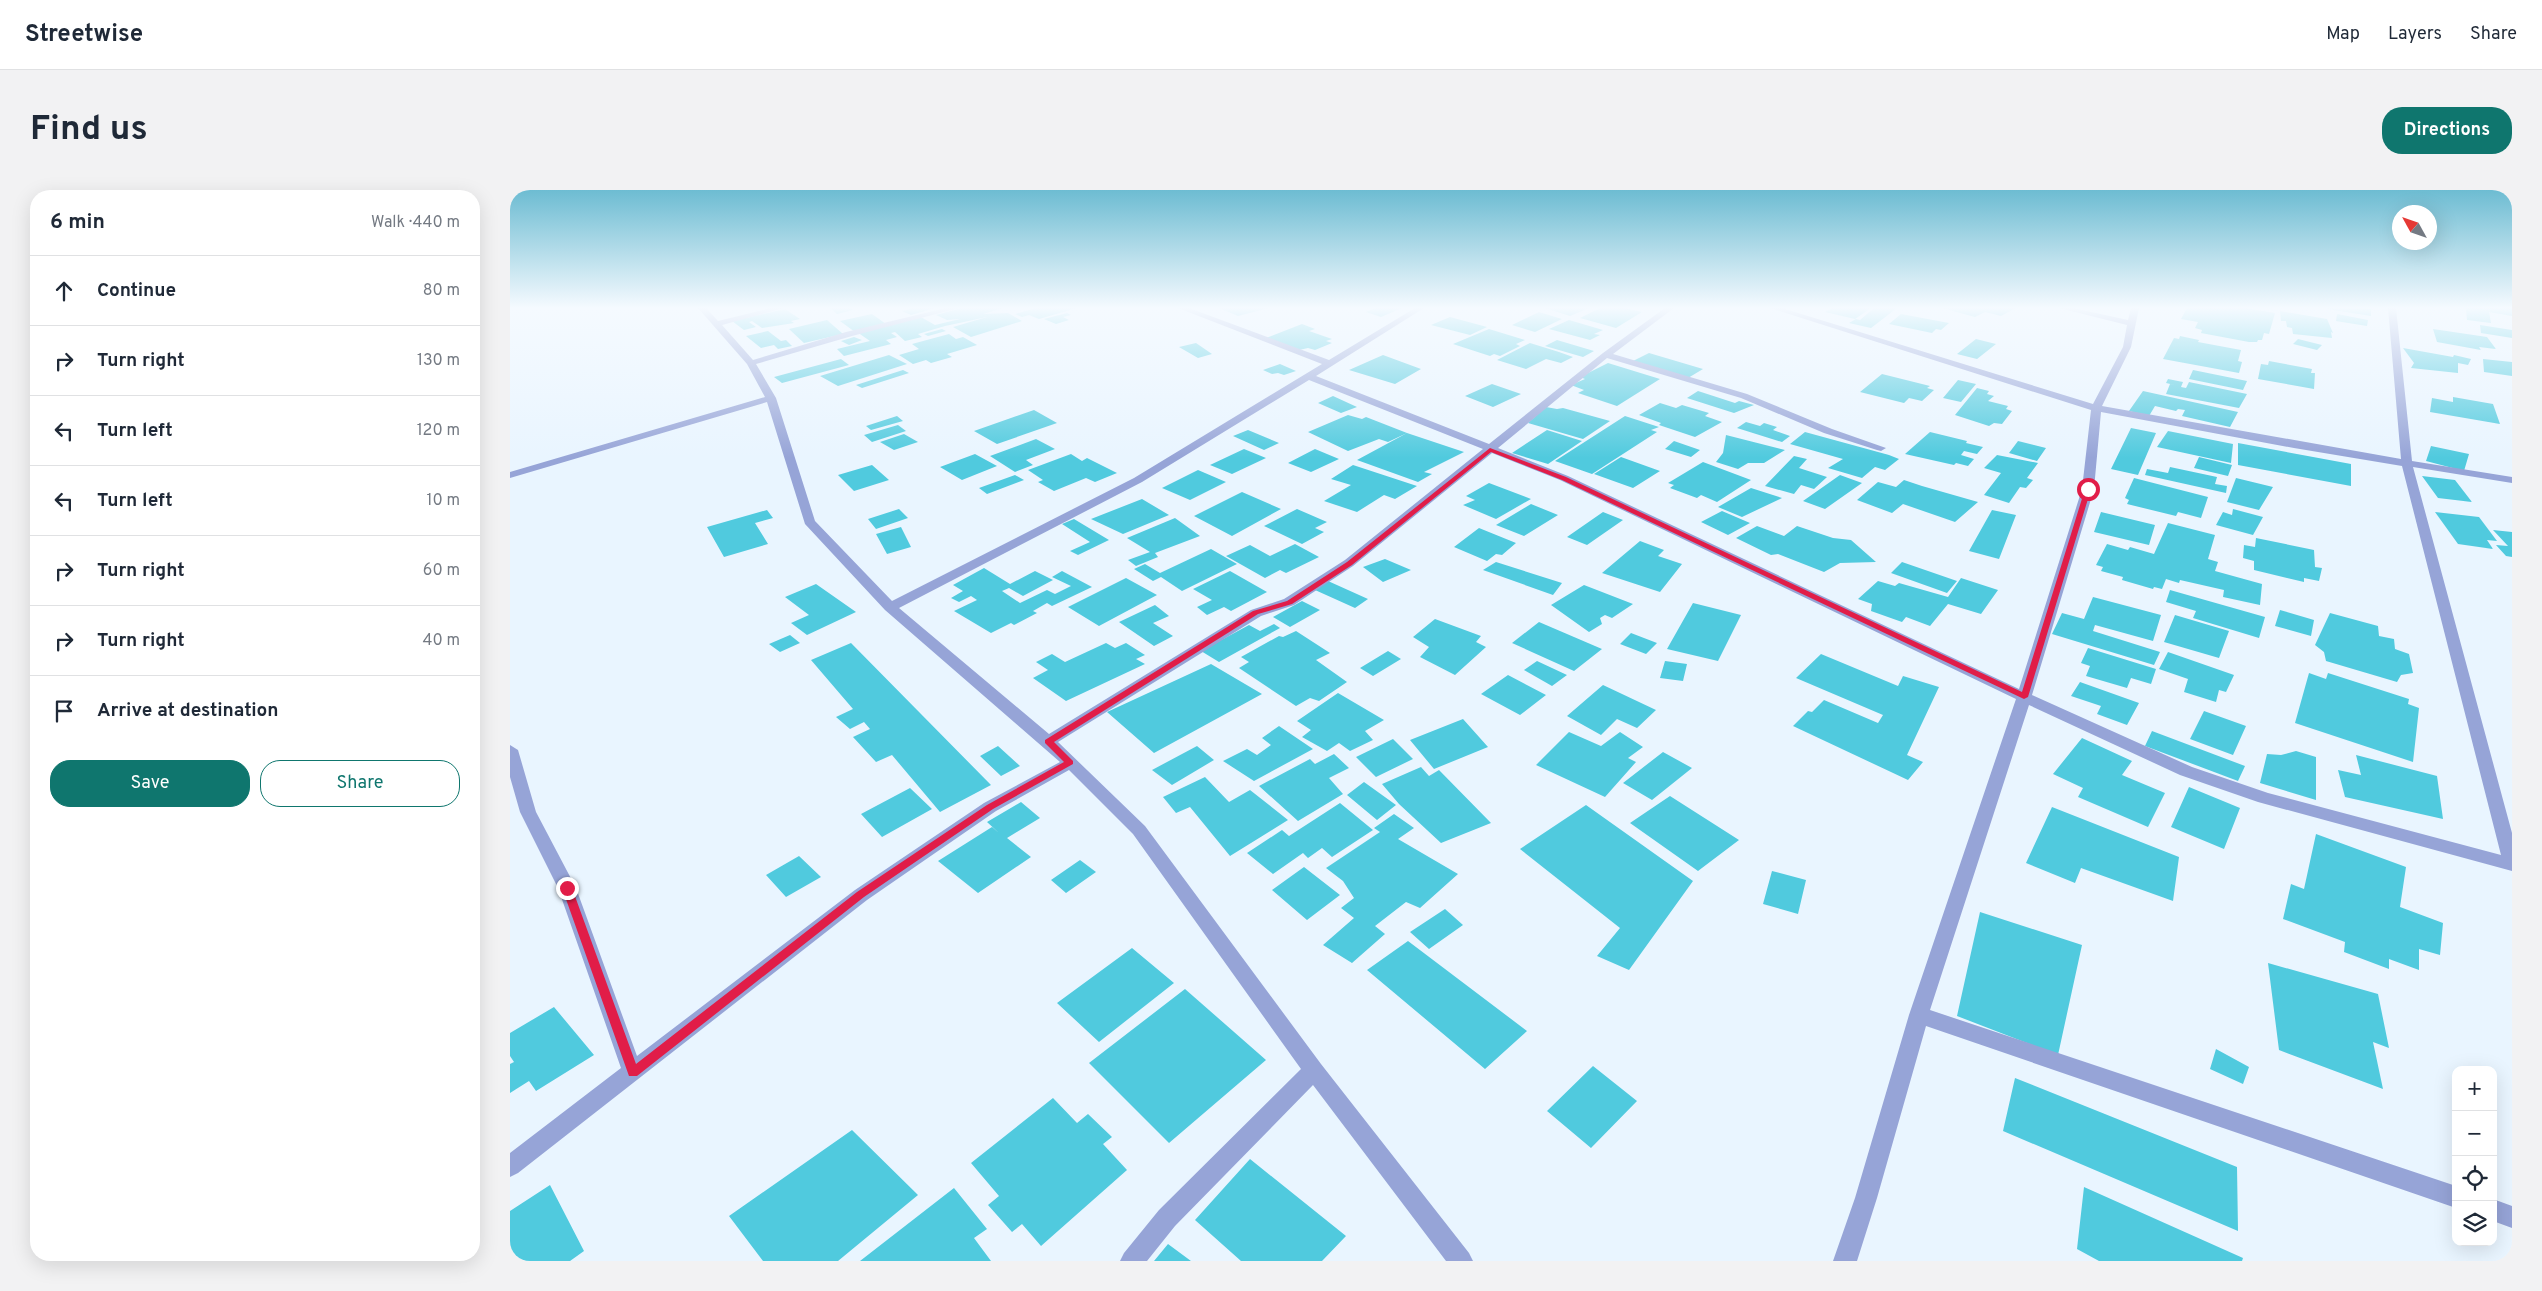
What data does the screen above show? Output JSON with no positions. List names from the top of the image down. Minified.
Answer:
{"north":"top left","page":{"header":"Streetwise","nav":["Map","Layers","Share"],"buttons":["Directions",["Save","Share"]],"title":"Find us","heading":["6 min","Walk · 440 m"],"list":[["Continue","80 m"],["Turn right","130 m"],["Turn left","120 m"],["Turn left","10 m"],["Turn right","60 m"],["Turn right","40 m"],"Arrive at destination"],"map_buttons":["+","−"]}}
